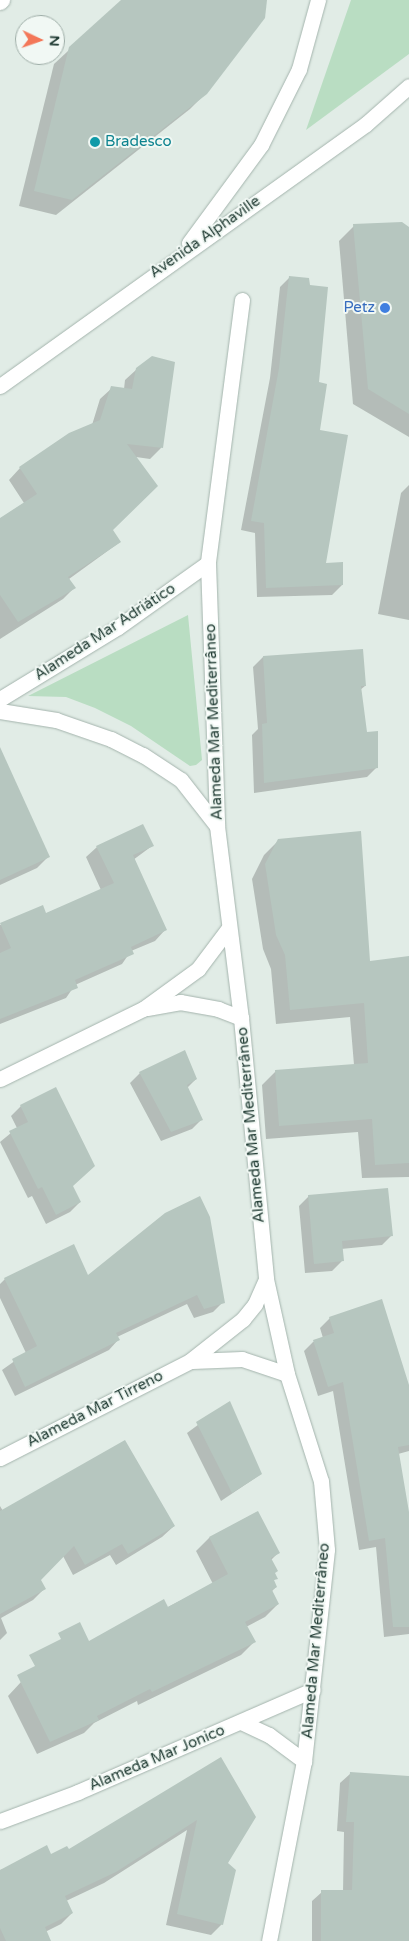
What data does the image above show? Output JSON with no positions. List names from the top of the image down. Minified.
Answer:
{"streets":{"street":["Avenida Alphaville","Alameda Mar Adriático","Alameda Mar Mediterrâneo","Alameda Mar Tirreno","Alameda Mar Jonico"]},"crossings":[["Alameda Mar Adriático","Alameda Mar Mediterrâneo"],["Alameda Mar Mediterrâneo","Alameda Mar Tirreno"],["Alameda Mar Mediterrâneo","Alameda Mar Jonico"]],"places":["Bradesco","Petz"],"north":"right"}
